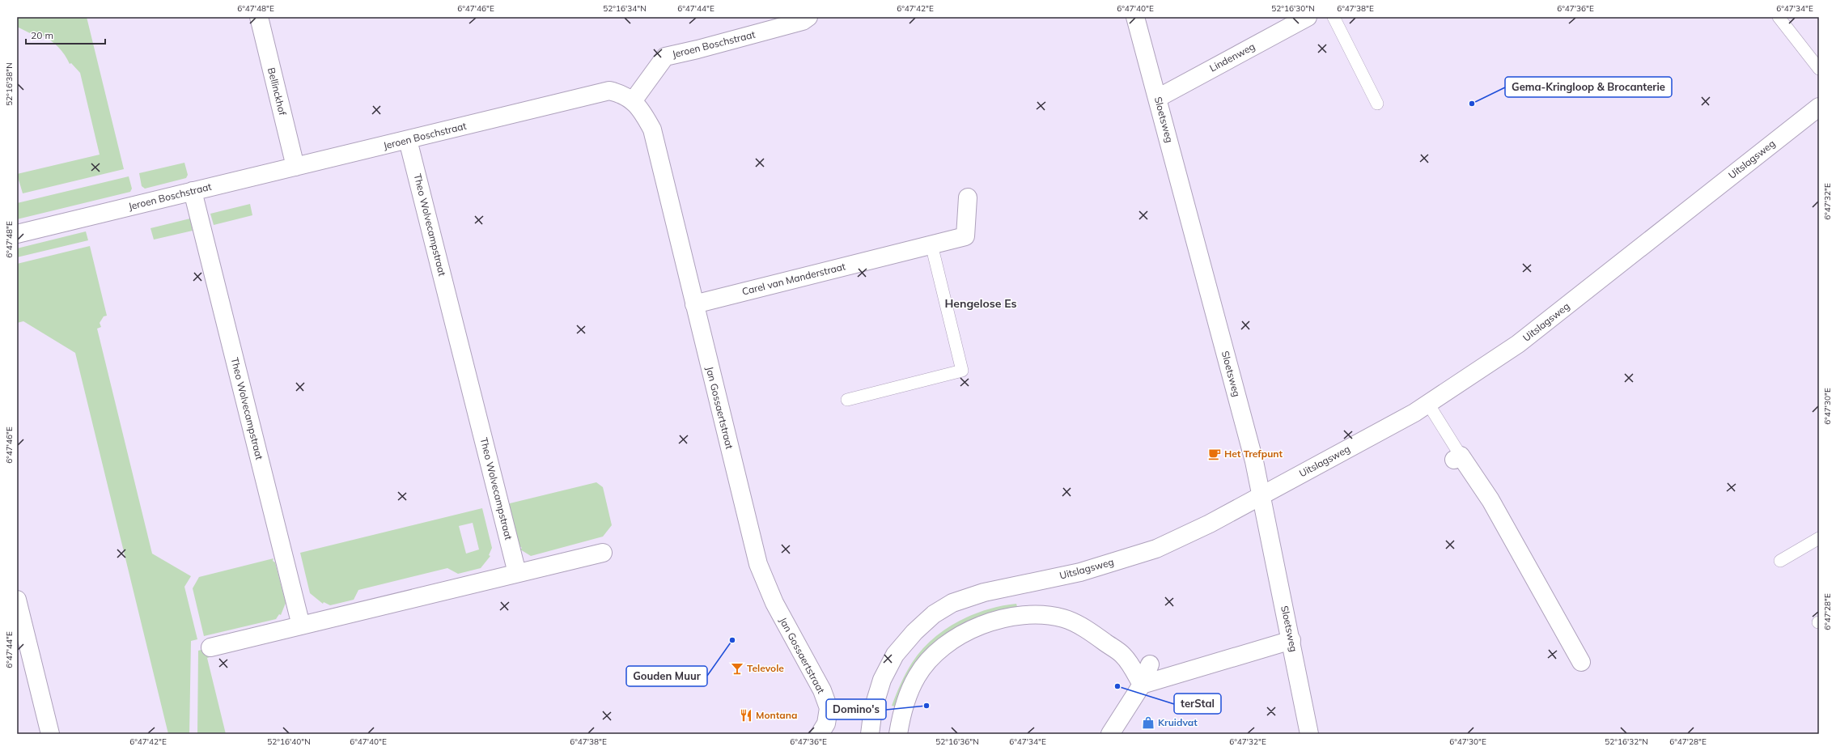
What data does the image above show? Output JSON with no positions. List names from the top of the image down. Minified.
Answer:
{"streets":{"street":["Jeroen Boschstraat","Lindenweg","Bellinckhof","Sloetsweg","Uitslagsweg","Theo Wolvecampstraat","Carel van Manderstraat","Jan Gossaertstraat"]},"crossings":[["Jeroen Boschstraat","Bellinckhof"],["Jeroen Boschstraat","Theo Wolvecampstraat"],["Jeroen Boschstraat","Jan Gossaertstraat"],["Lindenweg","Sloetsweg"],["Sloetsweg","Uitslagsweg"],["Carel van Manderstraat","Jan Gossaertstraat"]],"districts":["Hengelose Es"],"places":{"other":["Gema-Kringloop & Brocanterie","Gouden Muur","terStal","Domino's"],"cafe":["Het Trefpunt"],"bar":["Televole"],"restaurant":["Montana"],"shop":["Kruidvat"]},"scale_bar":"20 m","coordinates":["6°47'48\"E","6°47'46\"E","52°16'34\"N","6°47'44\"E","6°47'42\"E","6°47'40\"E","52°16'30\"N","6°47'38\"E","6°47'36\"E","6°47'34\"E","52°16'38\"N","6°47'32\"E","6°47'30\"E","6°47'28\"E","52°16'40\"N","52°16'36\"N","52°16'32\"N"]}
